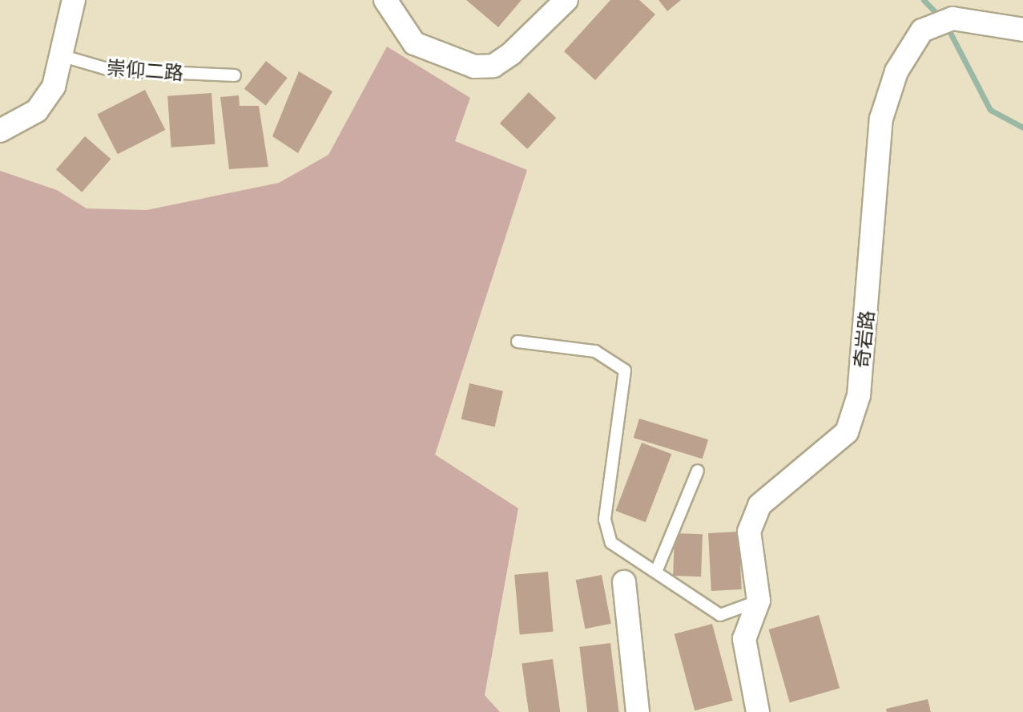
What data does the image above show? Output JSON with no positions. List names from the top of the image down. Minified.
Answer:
{"streets":{"street":["奇岩路"],"lane":["崇仰二路"]}}
